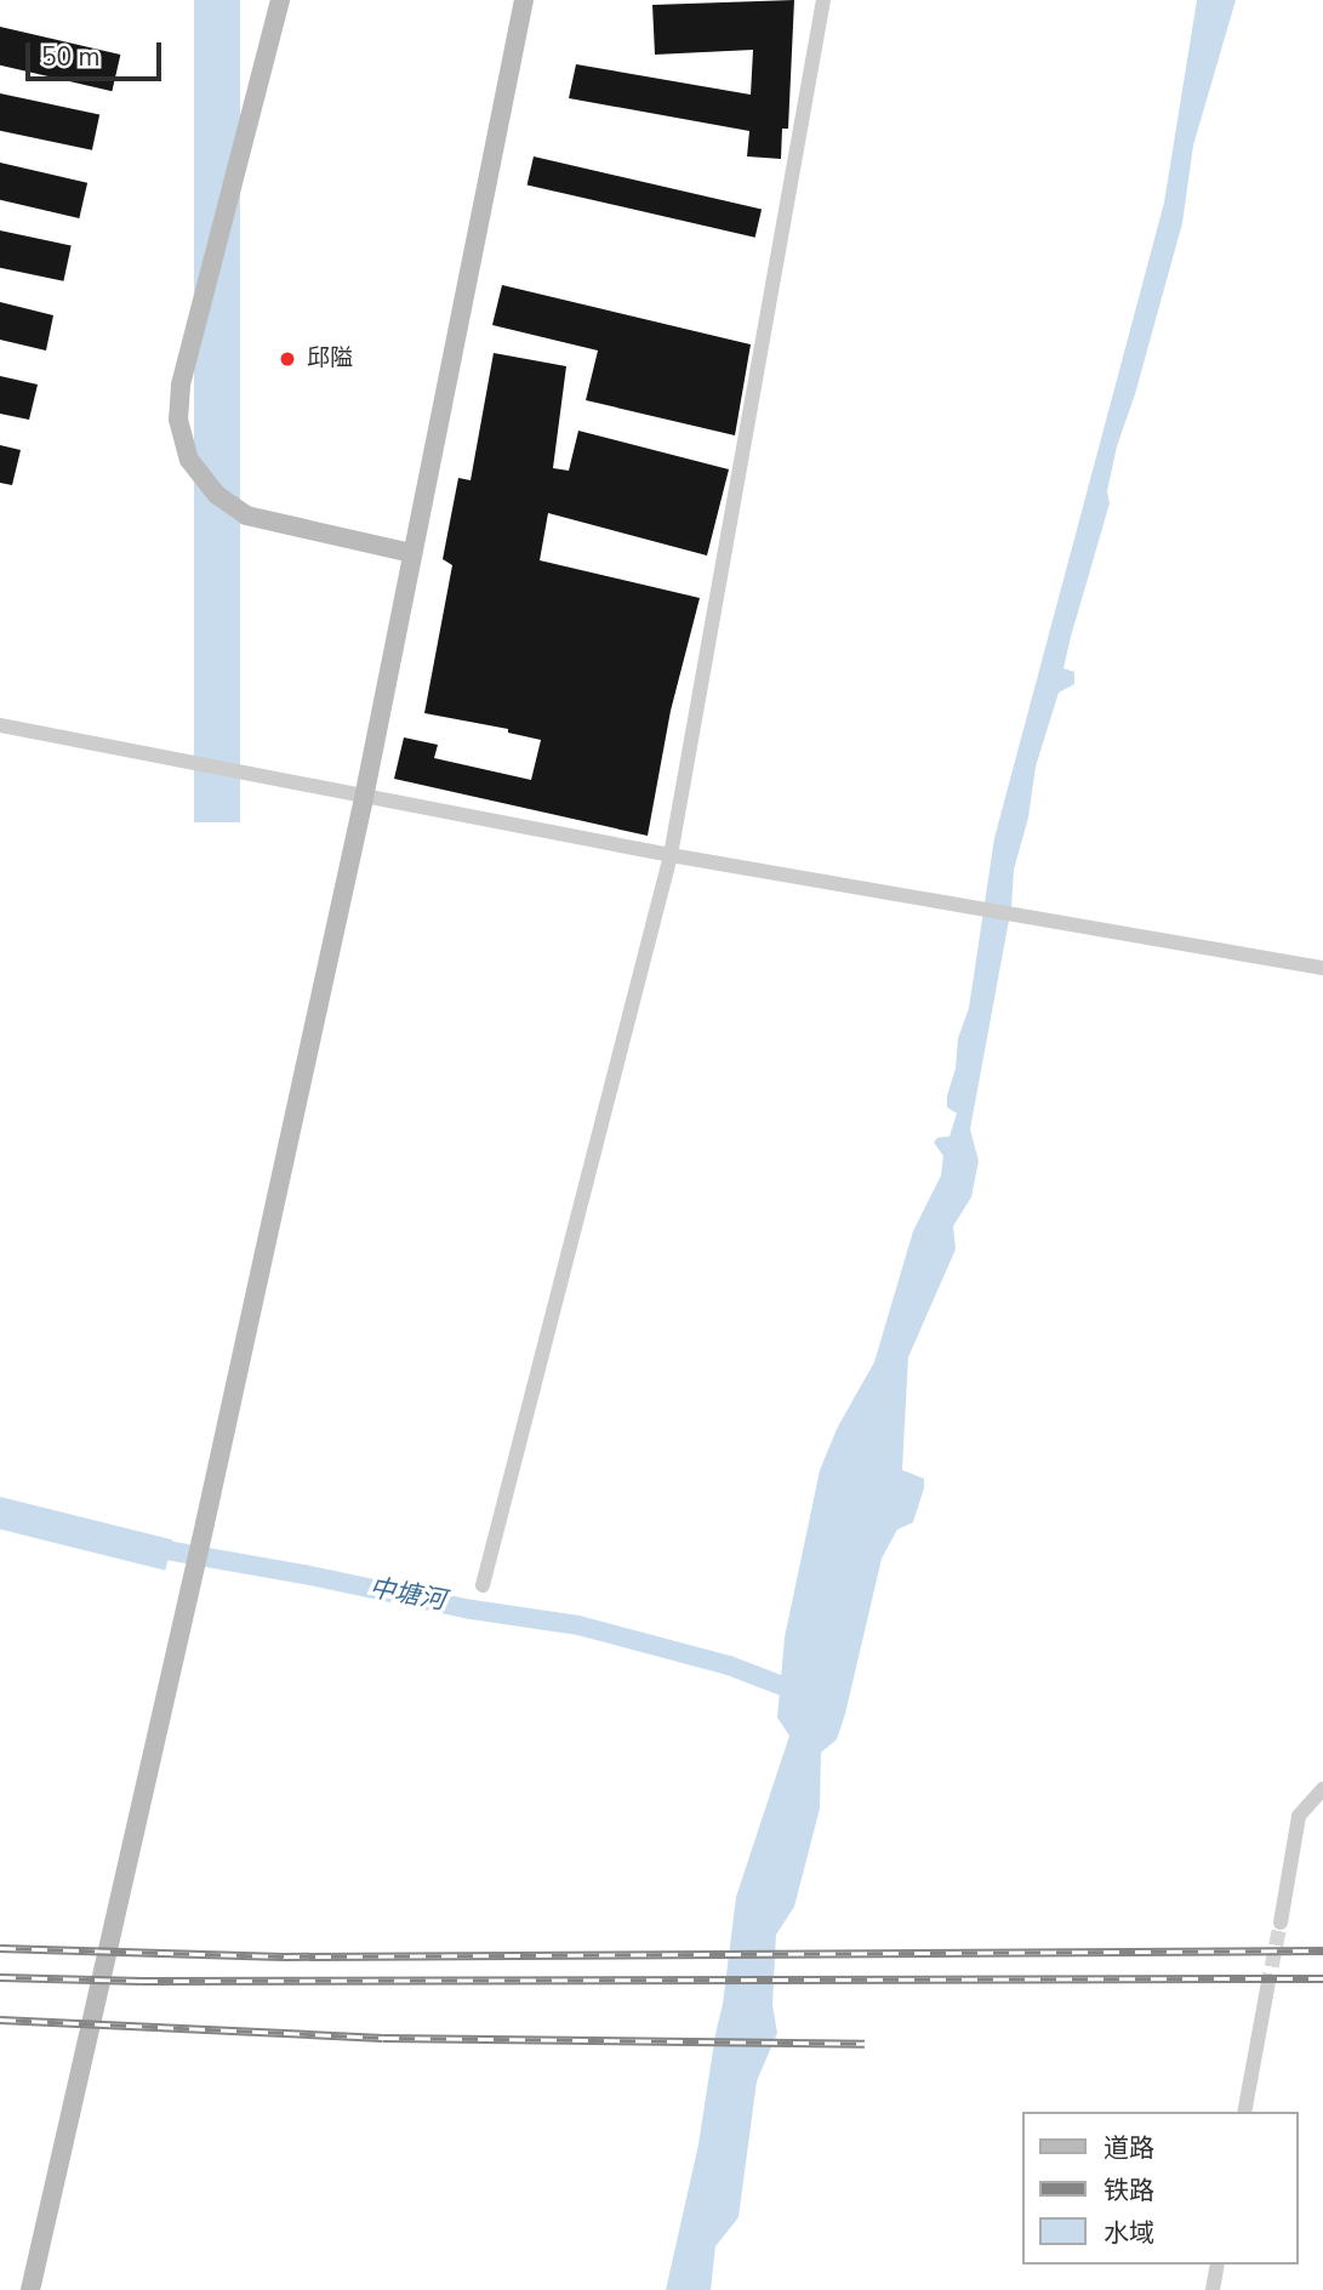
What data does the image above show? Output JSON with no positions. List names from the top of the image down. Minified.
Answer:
{"water":["中塘河"],"places":["邱隘"],"legend":["道路","铁路","水域"],"scale_bar":"50 m"}
